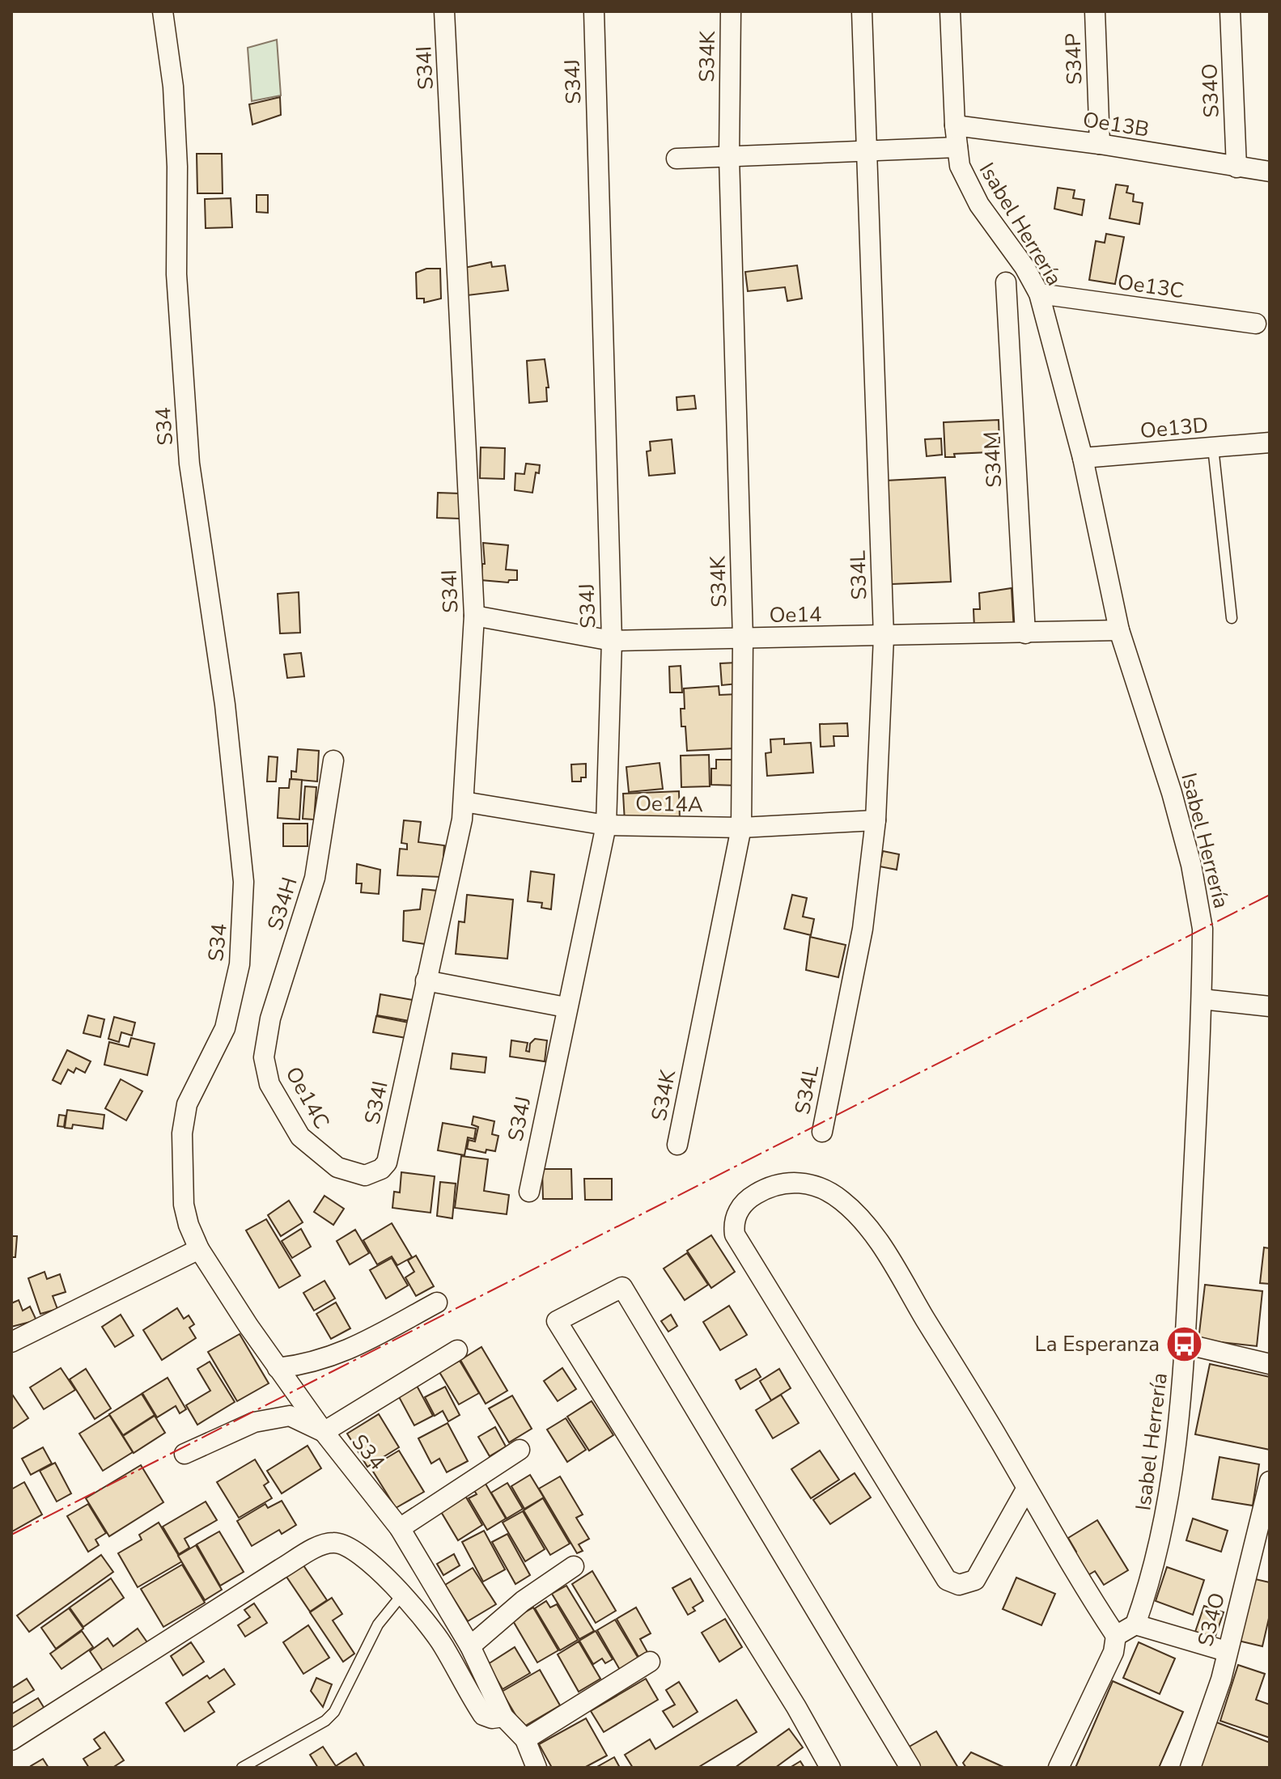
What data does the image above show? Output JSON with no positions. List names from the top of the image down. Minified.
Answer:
{"streets":{"street":["S34K","S34P","S34I","S34J","S34O","Oe13B","Isabel Herrería","Oe13C","S34","Oe13D","S34M","S34L","Oe14","Oe14A","S34H","Oe14C"]},"crossings":[["S34K","Oe14"],["S34K","Oe14A"],["S34P","Oe13B"],["S34I","Oe14"],["S34I","Oe14A"],["S34I","Oe14C"],["S34J","Oe14"],["S34J","Oe14A"],["S34O","Oe13B"],["Oe13B","Isabel Herrería"],["Isabel Herrería","Oe13C"],["Isabel Herrería","Oe13D"],["Isabel Herrería","Oe14"],["S34M","Oe14"],["S34L","Oe14"],["S34L","Oe14A"],["S34H","Oe14C"]],"places":{"bus stop":["La Esperanza"]}}
